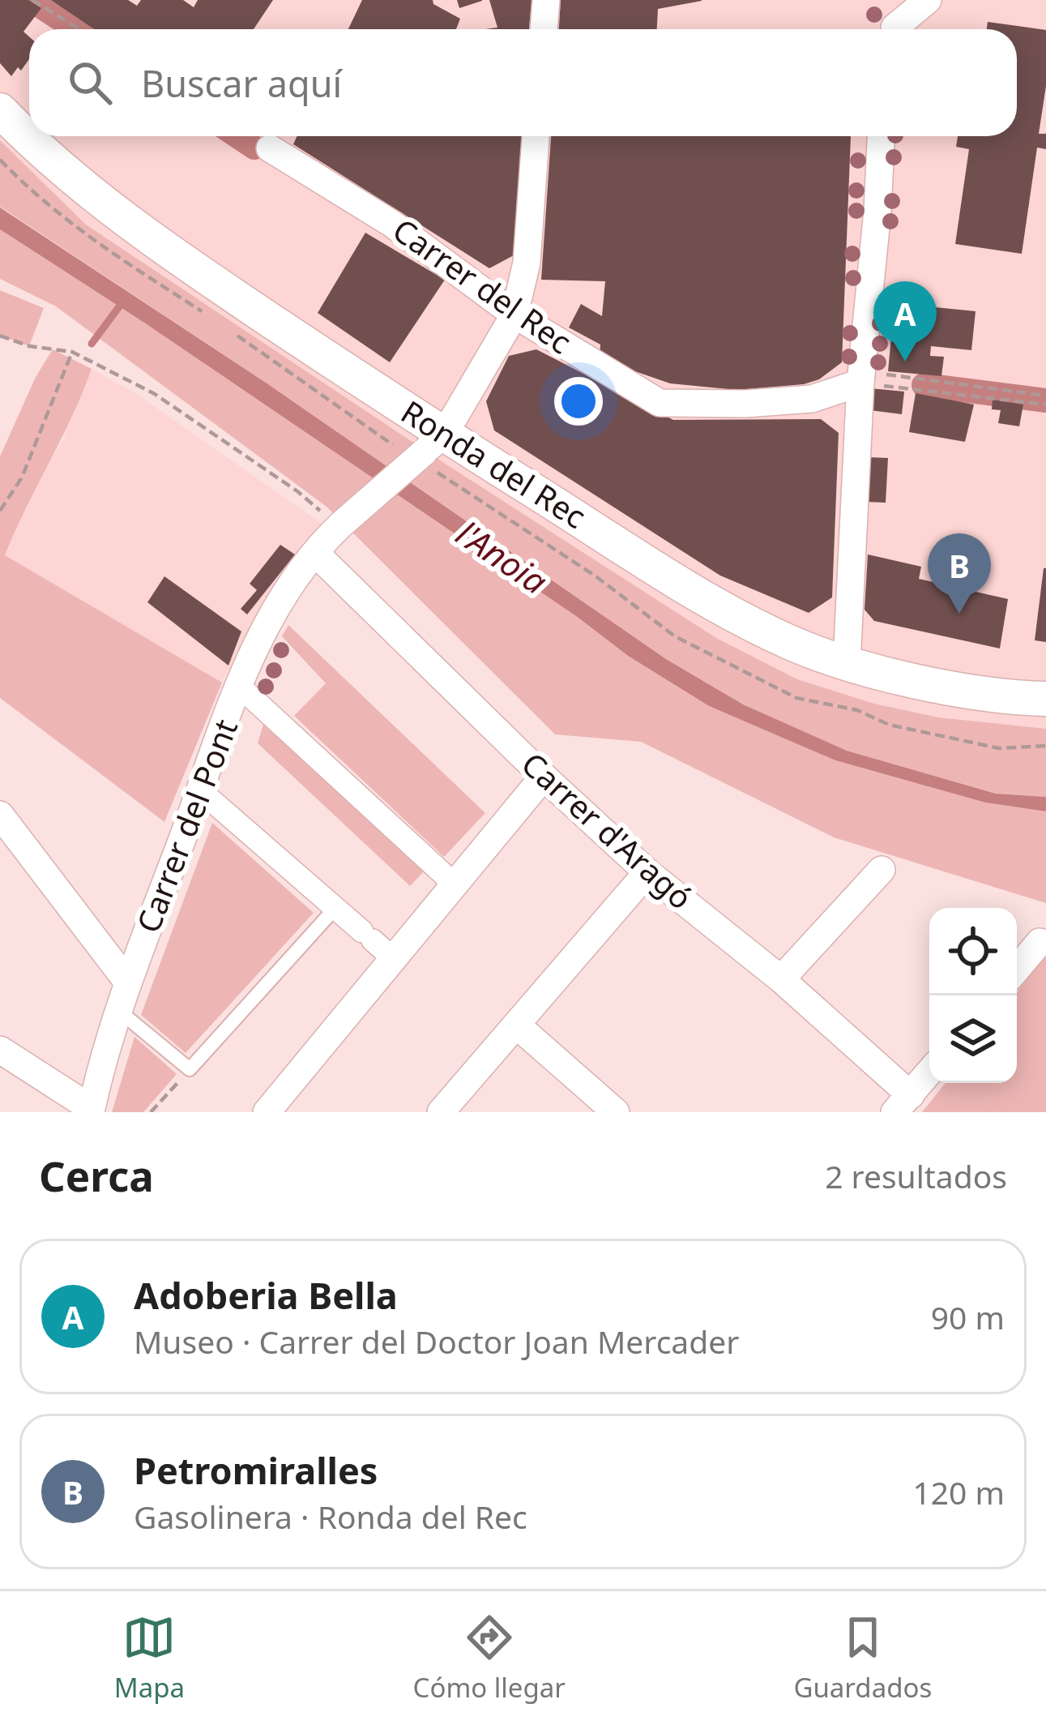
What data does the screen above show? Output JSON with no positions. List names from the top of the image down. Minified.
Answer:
{"streets":{"street":["Carrer del Rec","Ronda del Rec","Carrer del Pont","Carrer d'Aragó"]},"crossings":[["Carrer del Rec","Carrer del Pont"],["Ronda del Rec","Carrer del Pont"],["Carrer del Pont","Carrer d'Aragó"]],"water":["l'Anoia"],"page":{"search":"Buscar aquí","pins":["A","B"],"heading":["Cerca","2 resultados"],"list":[{"mark":"A","name":"Adoberia Bella","note":"Museo · Carrer del Doctor Joan Mercader","value":"90 m"},{"mark":"B","name":"Petromiralles","note":"Gasolinera · Ronda del Rec","value":"120 m"}],"nav":["Mapa","Cómo llegar","Guardados"]}}
